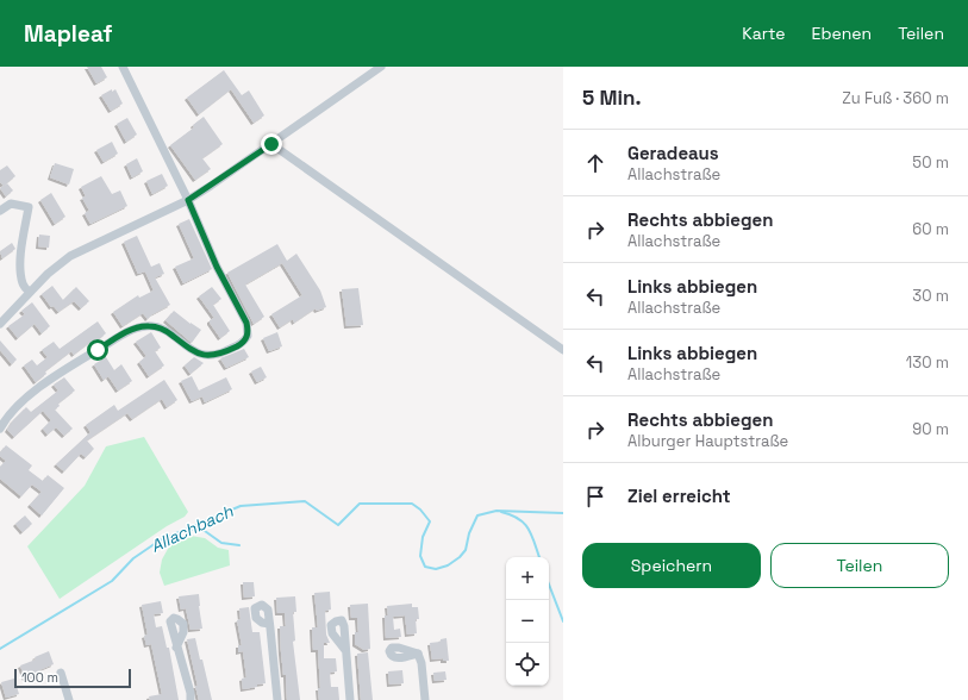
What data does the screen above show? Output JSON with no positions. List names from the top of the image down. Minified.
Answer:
{"water":["Allachbach"],"scale_bar":"100 m","page":{"header":"Mapleaf","nav":["Karte","Ebenen","Teilen"],"heading":["5 Min.","Zu Fuß · 360 m"],"list":[["Geradeaus","Allachstraße","50 m"],["Rechts abbiegen","Allachstraße","60 m"],["Links abbiegen","Allachstraße","30 m"],["Links abbiegen","Allachstraße","130 m"],["Rechts abbiegen","Alburger Hauptstraße","90 m"],"Ziel erreicht"],"buttons":["Speichern","Teilen"],"map_buttons":["+","−"],"scale":"100 m"}}
